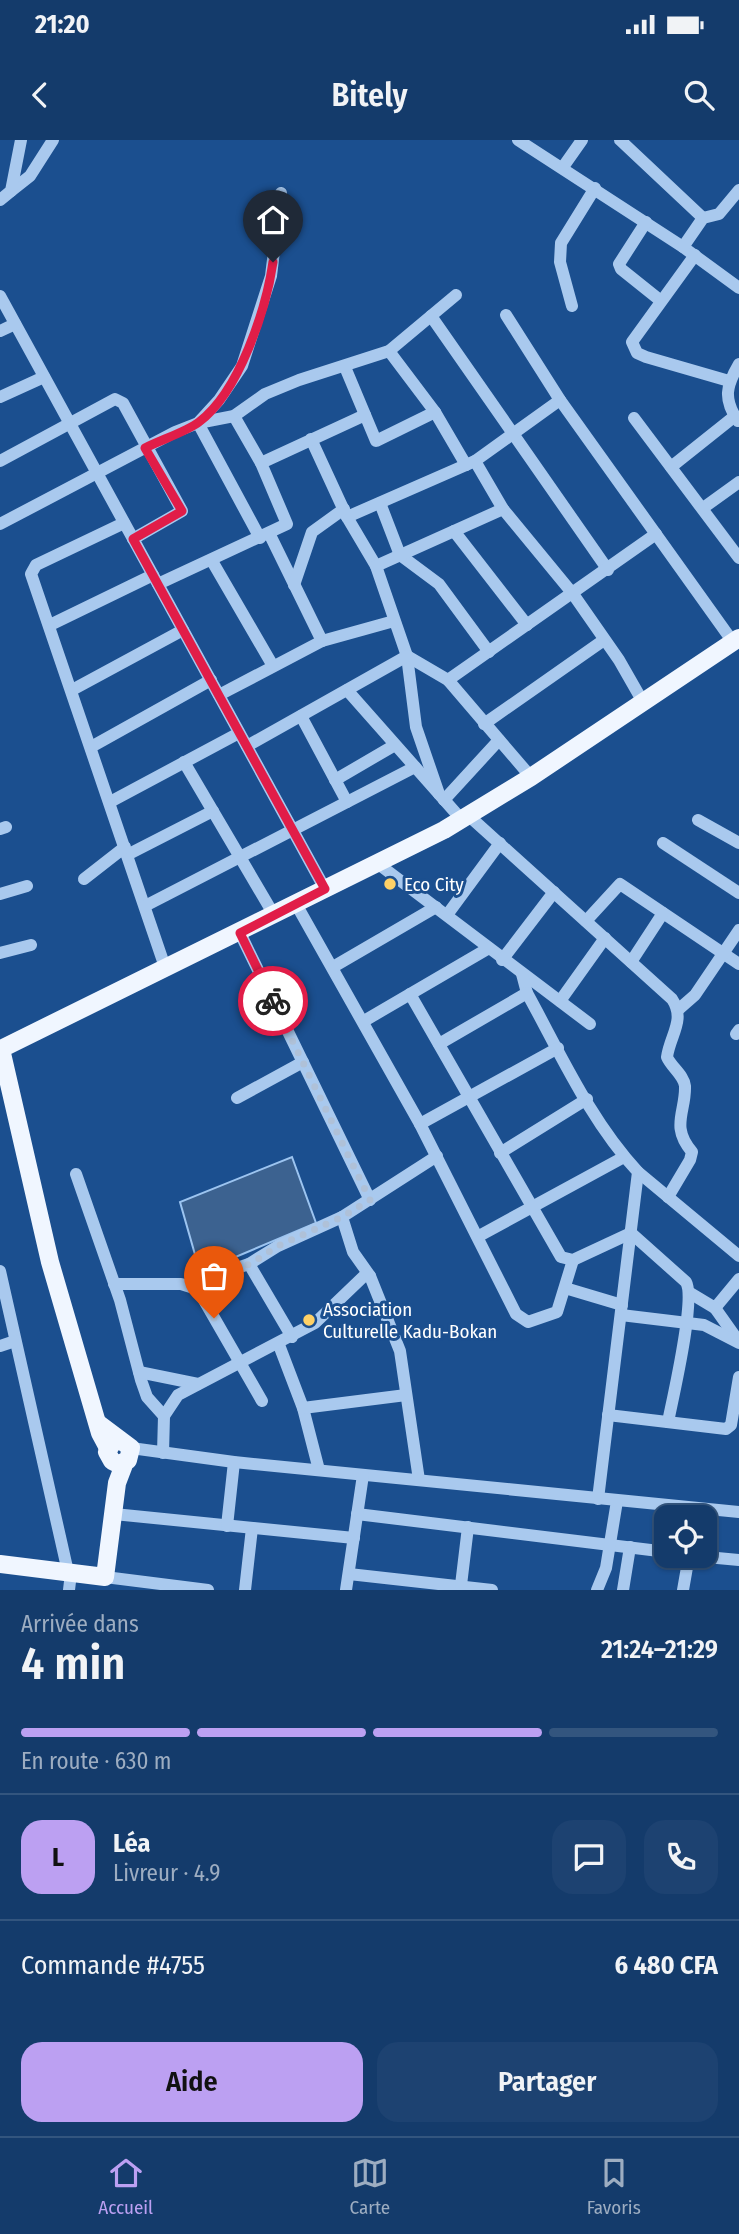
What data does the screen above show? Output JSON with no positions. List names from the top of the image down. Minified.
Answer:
{"places":["Eco City","Association Culturelle Kadu-Bokan"],"page":{"status":"21:20","header":"Bitely","heading":["4 min","Arrivée dans","21:24–21:29"],"panel":["Léa","Livreur · 4.9","Commande #4755","6 480 CFA"],"bar":"En route · 630 m","round":"L","buttons":["Aide","Partager"],"tabs":["Accueil","Carte","Favoris"]}}
